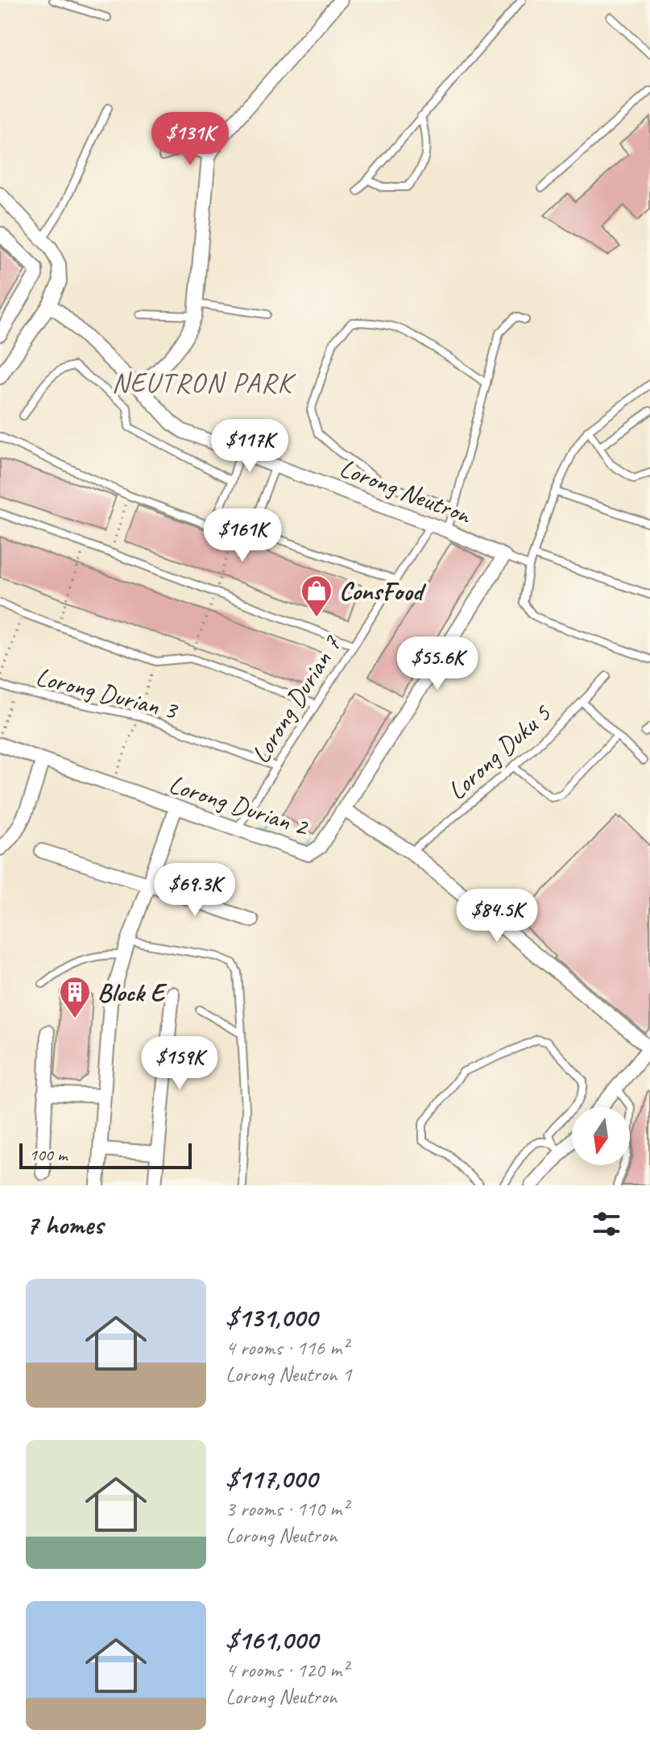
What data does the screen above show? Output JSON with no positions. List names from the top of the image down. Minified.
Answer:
{"streets":{"street":["Lorong Neutron","Lorong Durian 2"],"lane":["Lorong Durian 3","Lorong Durian 7","Lorong Duku 5"]},"crossings":[["Lorong Neutron","Lorong Durian 7"],["Lorong Neutron","Lorong Durian 2"],["Lorong Durian 3","Lorong Durian 7"],["Lorong Durian 7","Lorong Durian 2"]],"districts":["NEUTRON PARK"],"places":{"shop":["ConsFood"],"building":["Block E"]},"scale_bar":"100 m","north":"bottom","page":{"price":["$131K","$117K","$161K","$55.6K","$69.3K","$84.5K","$159K"],"scale":"100 m","heading":"7 homes","list":[{"name":"$131,000","note":"4 rooms · 116 m² · Lorong Neutron 1"},{"name":"$117,000","note":"3 rooms · 110 m² · Lorong Neutron"},{"name":"$161,000","note":"4 rooms · 120 m² · Lorong Neutron"}]}}
